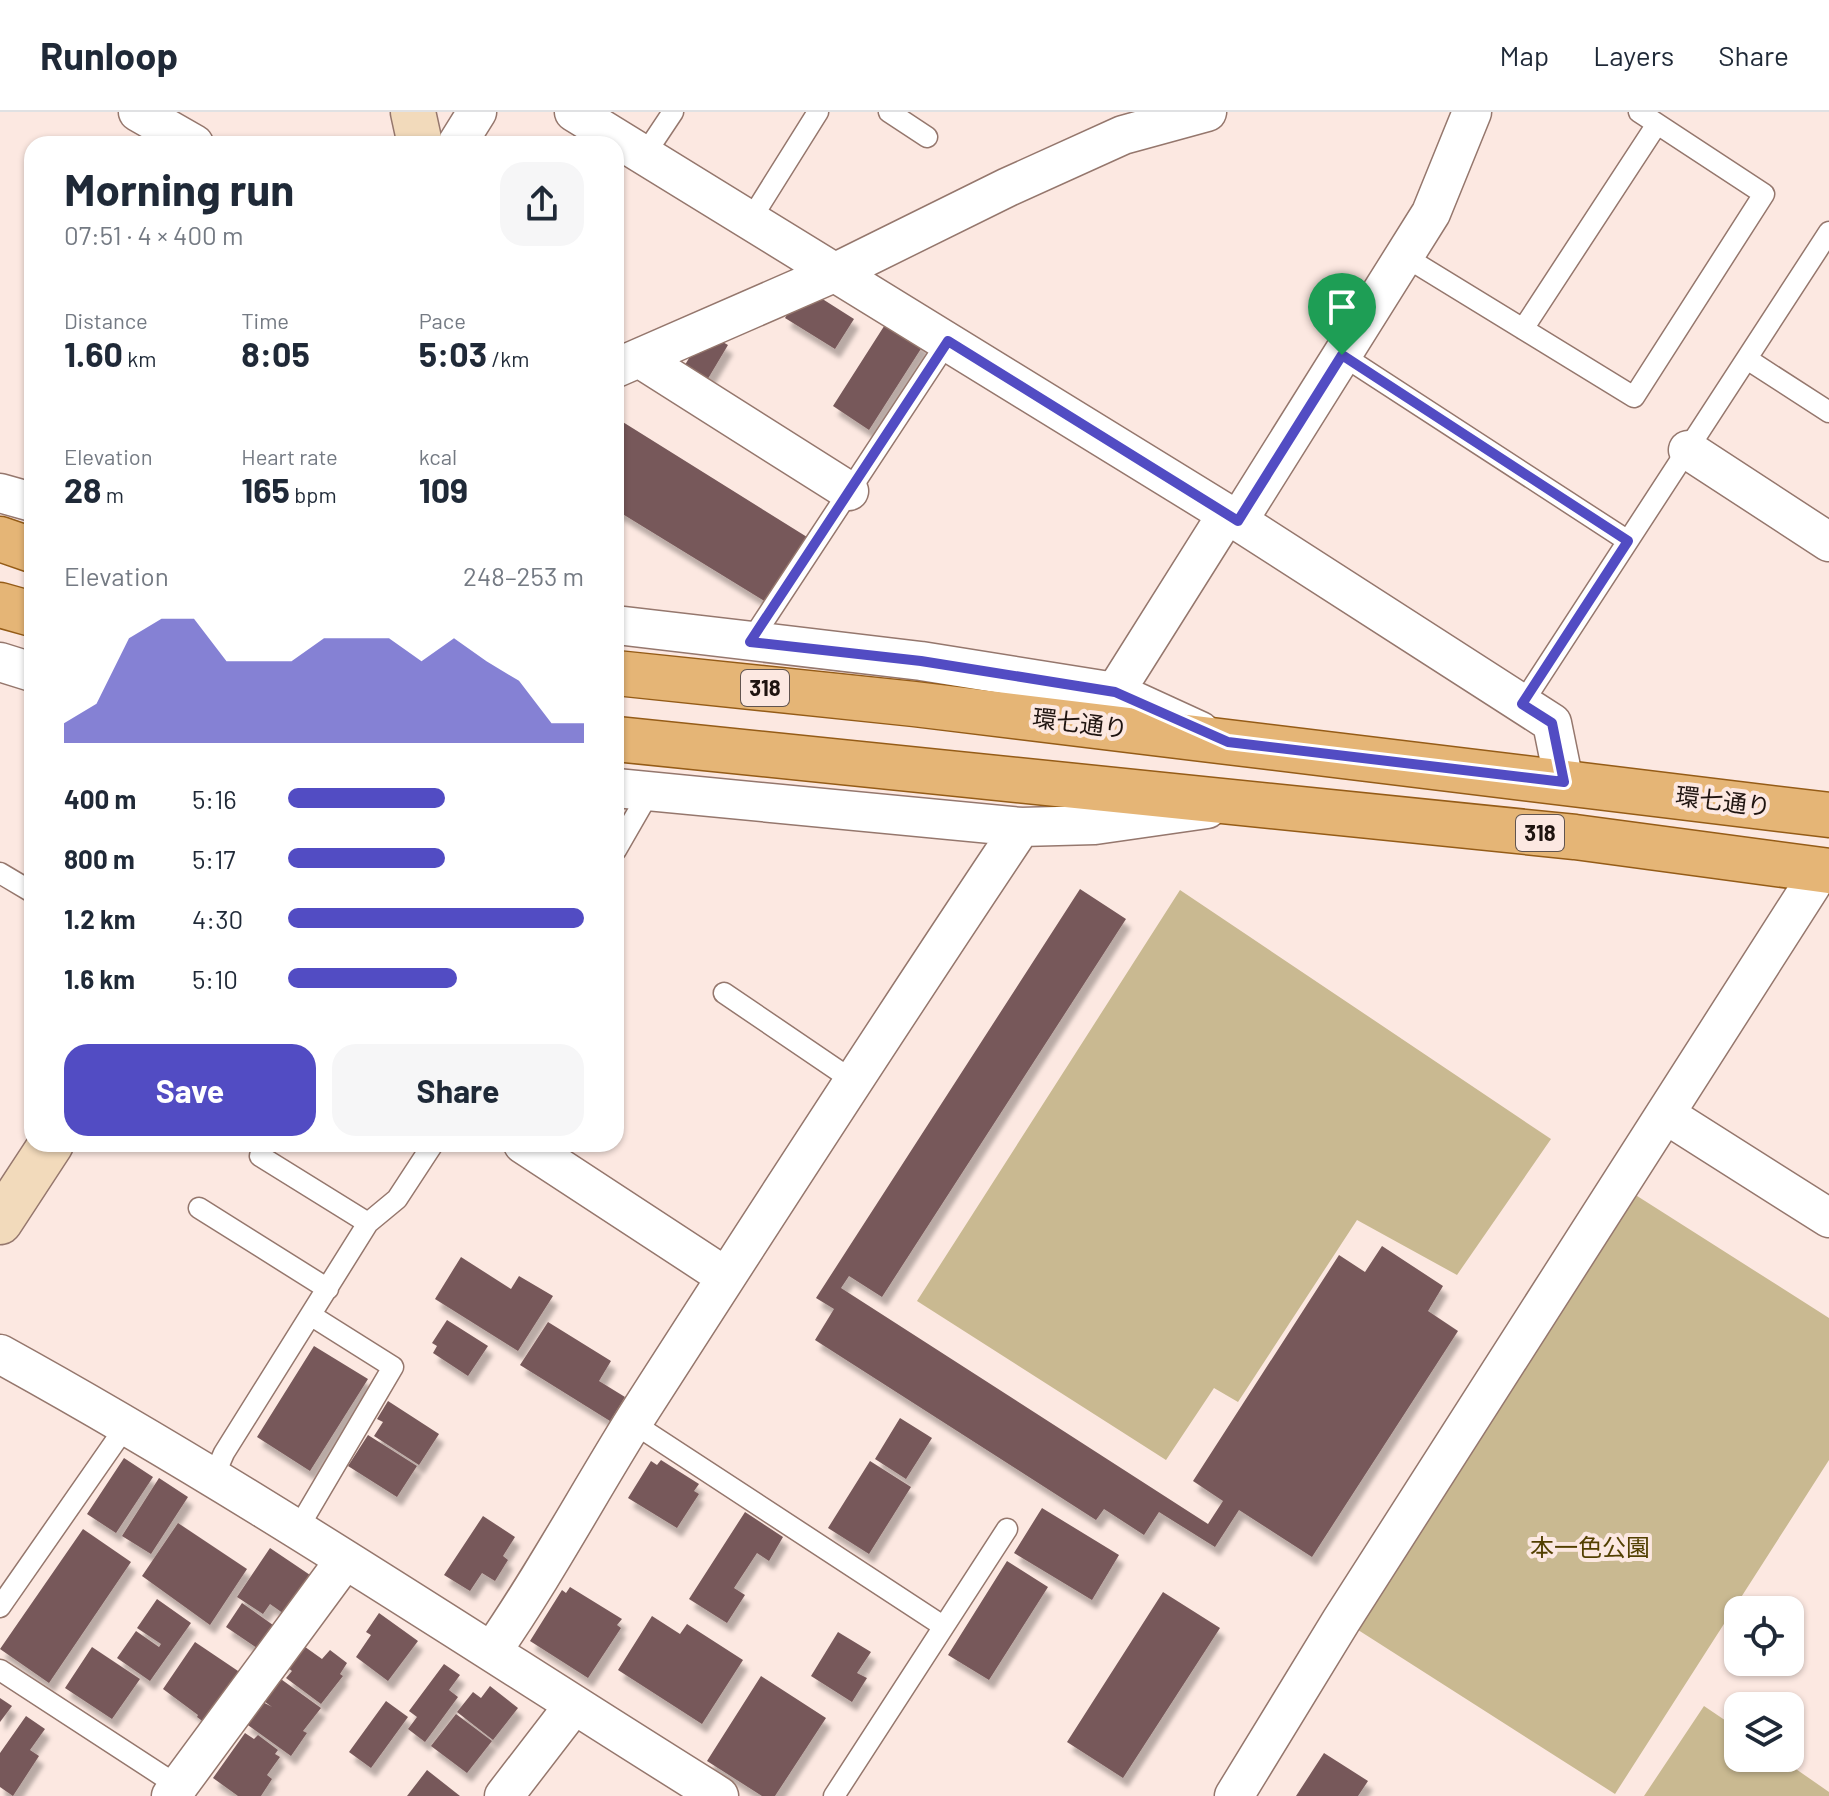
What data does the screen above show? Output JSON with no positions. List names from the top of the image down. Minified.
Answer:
{"streets":{"main road":["318","環七通り"]},"parks":["本一色公園"],"page":{"header":"Runloop","nav":["Map","Layers","Share"],"heading":["Morning run","07:51 · 4 × 400 m"],"stats":[["Distance","1.60 km"],["Time","8:05"],["Pace","5:03 /km"],["Elevation","28 m"],["Heart rate","165 bpm"],["kcal","109"]],"chart":["Elevation","248–253 m"],"list":[{"name":"400 m","note":"5:16"},{"name":"800 m","note":"5:17"},{"name":"1.2 km","note":"4:30"},{"name":"1.6 km","note":"5:10"}],"buttons":["Save","Share"]}}
